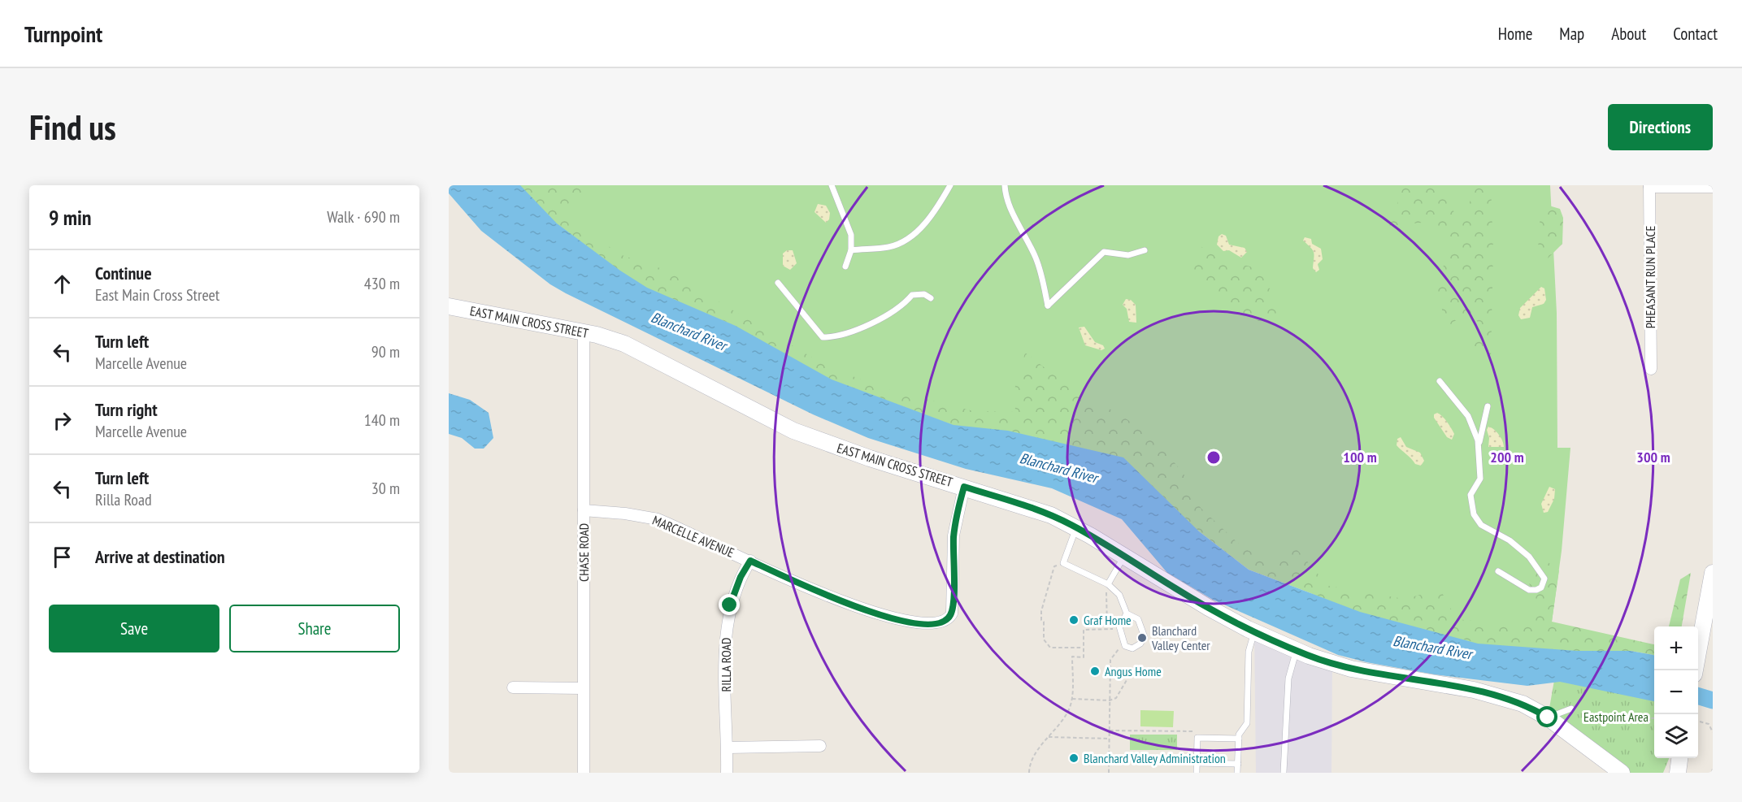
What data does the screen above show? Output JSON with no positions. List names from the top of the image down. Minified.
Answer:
{"streets":{"main road":["EAST MAIN CROSS STREET"],"street":["PHEASANT RUN PLACE","MARCELLE AVENUE","CHASE ROAD","RILLA ROAD"]},"crossings":[["EAST MAIN CROSS STREET","MARCELLE AVENUE"],["EAST MAIN CROSS STREET","CHASE ROAD"],["MARCELLE AVENUE","CHASE ROAD"],["MARCELLE AVENUE","RILLA ROAD"]],"water":["Blanchard River"],"parks":["Eastpoint Area"],"places":["Graf Home","Blanchard Valley Center","Angus Home","Blanchard Valley Administration"],"page":{"header":"Turnpoint","nav":["Home","Map","About","Contact"],"buttons":["Directions",["Save","Share"]],"title":"Find us","heading":["9 min","Walk · 690 m"],"list":[["Continue","East Main Cross Street","430 m"],["Turn left","Marcelle Avenue","90 m"],["Turn right","Marcelle Avenue","140 m"],["Turn left","Rilla Road","30 m"],"Arrive at destination"],"map_buttons":["+","−"]},"rings":["100 m","200 m","300 m"]}
